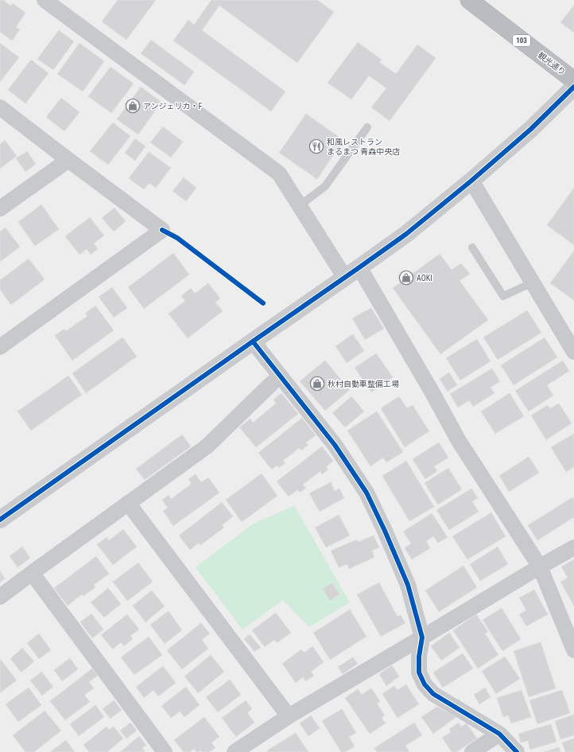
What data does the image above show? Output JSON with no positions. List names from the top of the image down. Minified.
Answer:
{"streets":{"highway":["103","観光通り"]},"places":{"shop":["アンジェリカ・F","AOKI","秋村自動車整備工場"],"restaurant":["和風レストラン まるまつ 青森中央店"]}}
